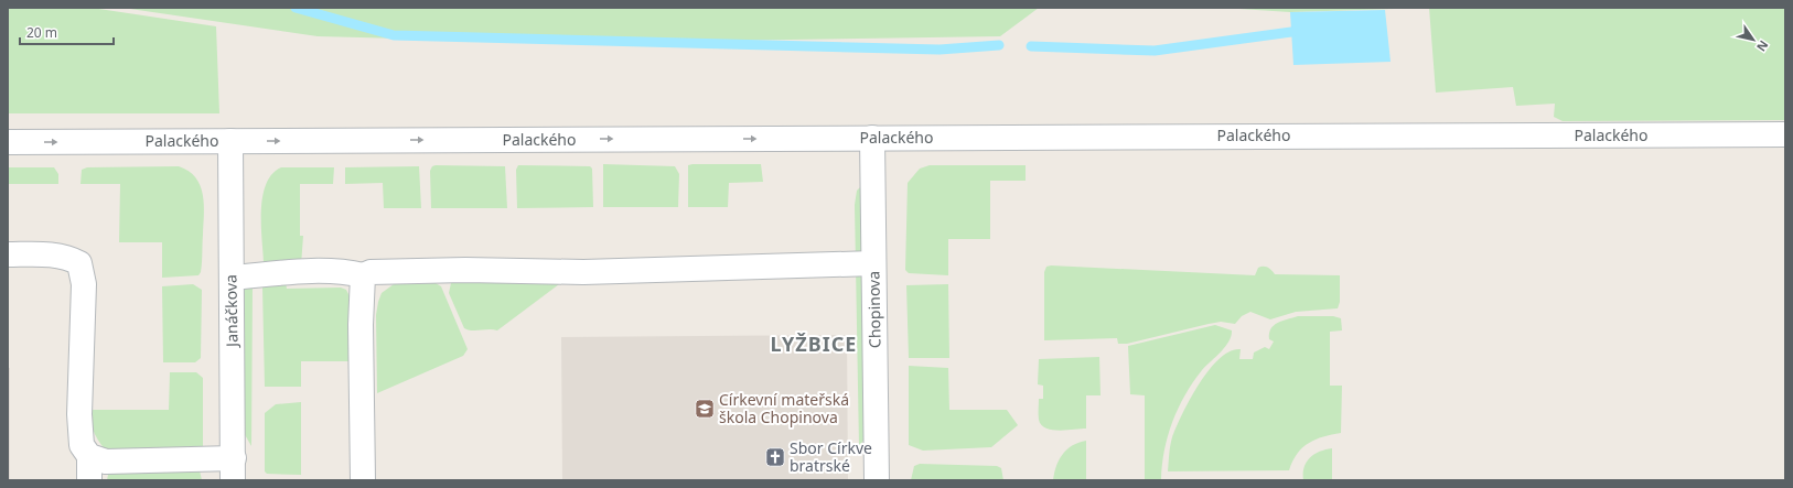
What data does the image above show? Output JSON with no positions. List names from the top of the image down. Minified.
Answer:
{"streets":{"street":["Palackého","Chopinova","Janáčkova"]},"crossings":[["Palackého","Chopinova"],["Palackého","Janáčkova"]],"districts":["LYŽBICE"],"places":{"school or university":["Církevní mateřská škola Chopinova"],"church":["Sbor Církve bratrské"]},"scale_bar":"20 m","north":"bottom right"}
